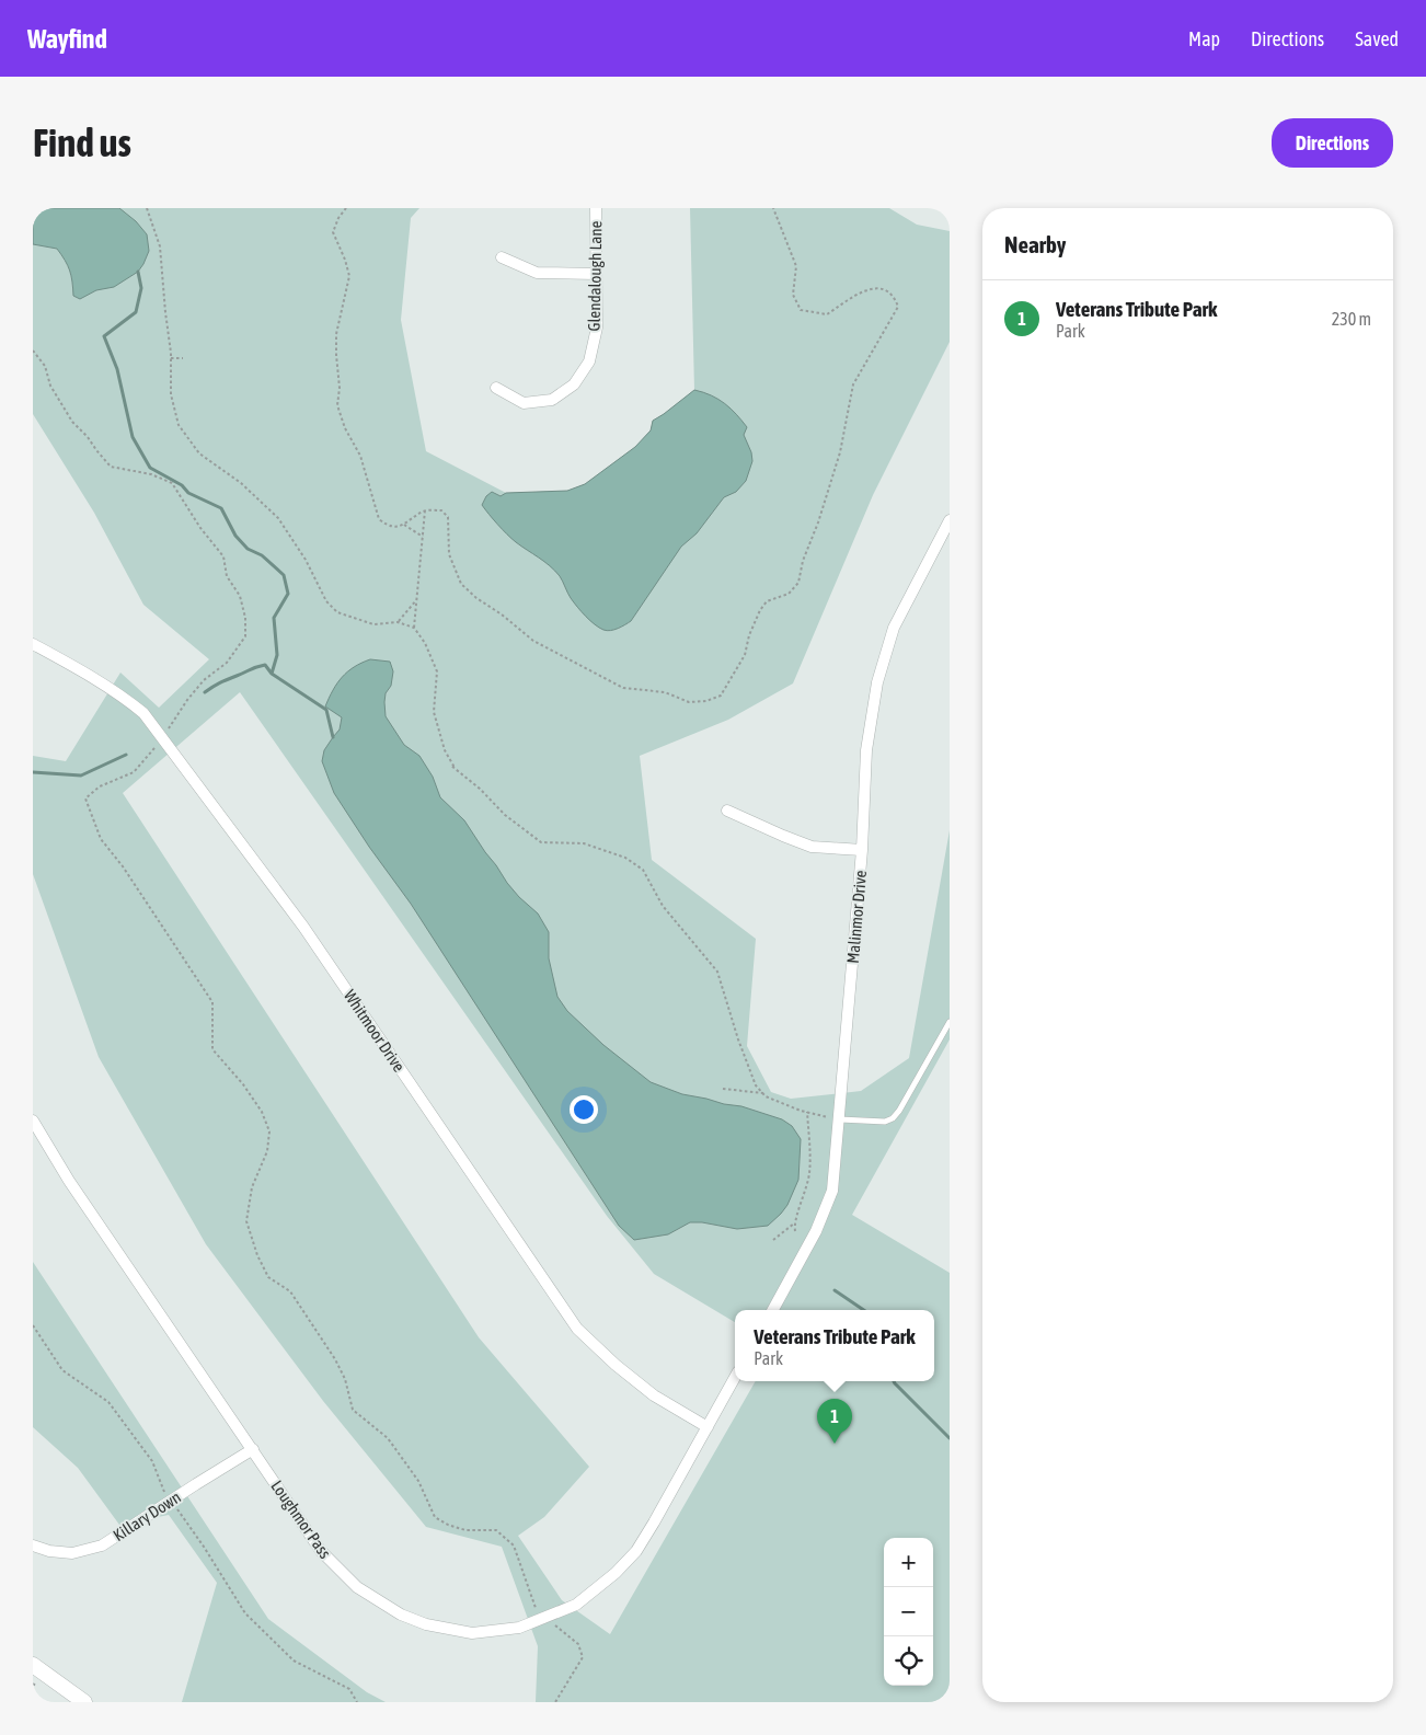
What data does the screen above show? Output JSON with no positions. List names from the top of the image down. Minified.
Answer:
{"streets":{"street":["Glendalough Lane","Malinmor Drive","Whitmoor Drive","Killary Down","Loughmor Pass"]},"crossings":[["Whitmoor Drive","Loughmor Pass"],["Killary Down","Loughmor Pass"]],"page":{"header":"Wayfind","nav":["Map","Directions","Saved"],"buttons":"Directions","title":"Find us","heading":"Nearby","list":[{"mark":"1","name":"Veterans Tribute Park","note":"Park","value":"230 m"}],"popup":["Veterans Tribute Park","Park"],"pins":"1","map_buttons":["+","−"]}}
